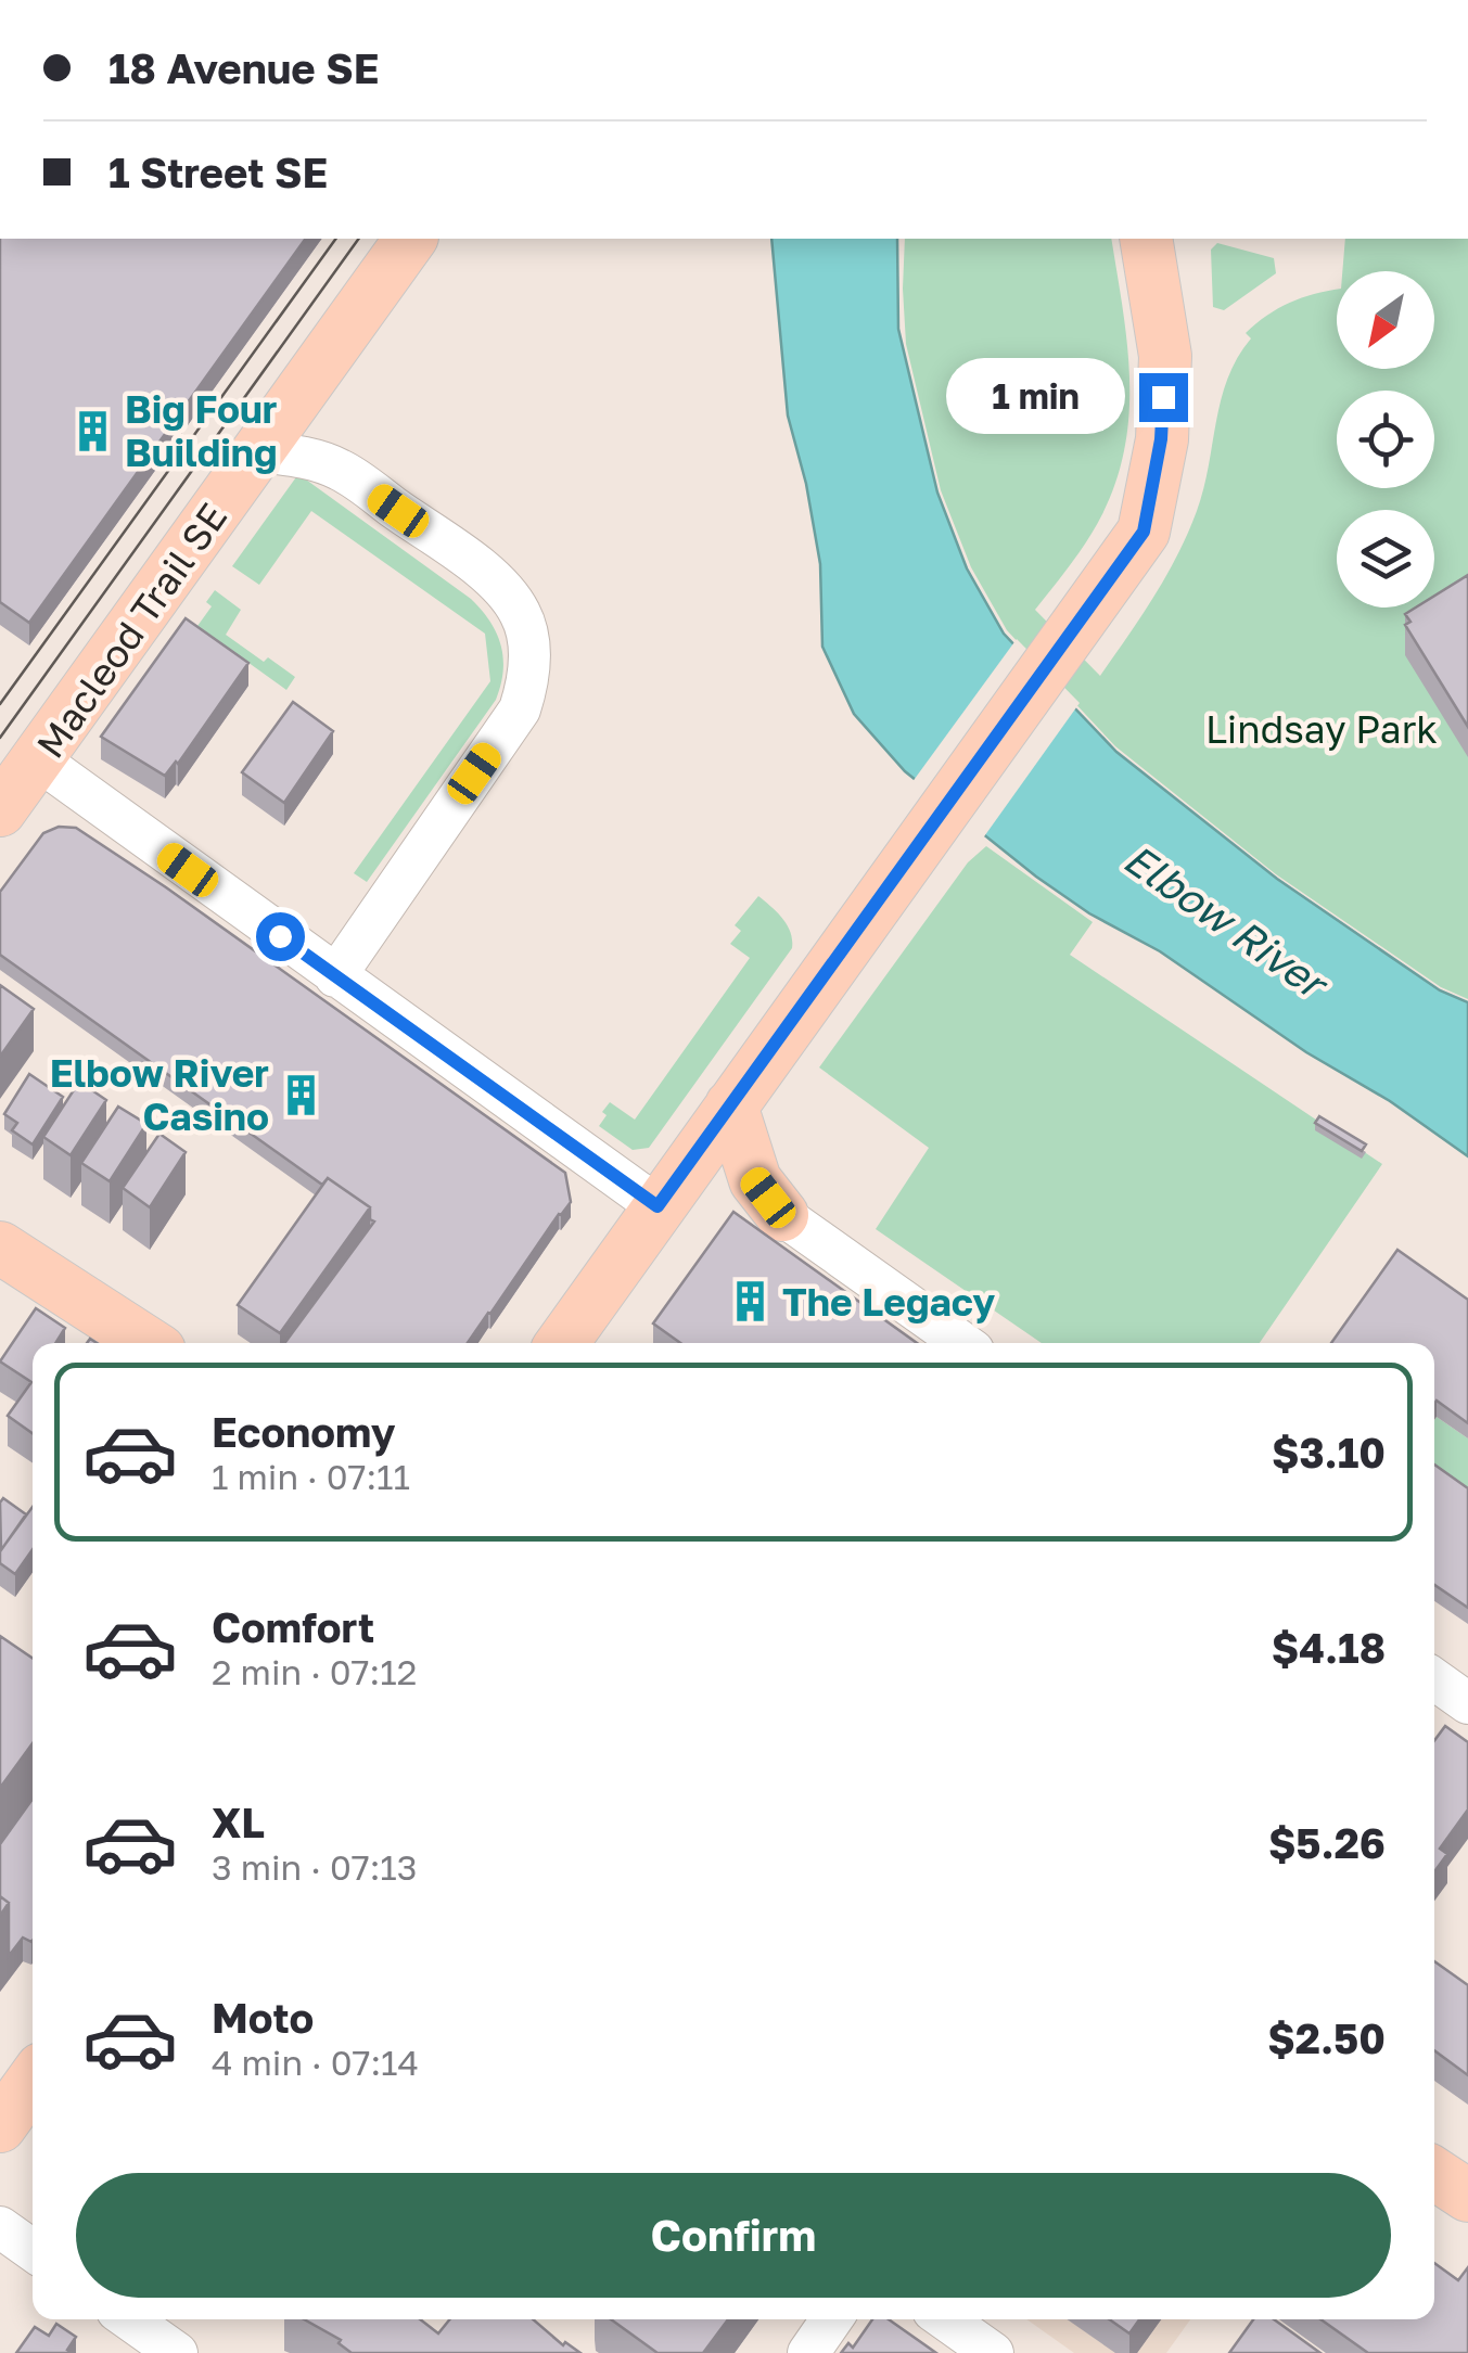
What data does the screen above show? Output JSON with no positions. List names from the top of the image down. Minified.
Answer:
{"streets":{"main road":["Macleod Trail SE"]},"water":["Elbow River"],"parks":["Lindsay Park"],"places":{"building":["Big Four Building","Elbow River Casino","The Legacy"]},"north":"bottom left","page":{"banner":["18 Avenue SE","1 Street SE"],"bubble":"1 min","list":[{"name":"Economy","note":"1 min · 07:11","value":"$3.10"},{"name":"Comfort","note":"2 min · 07:12","value":"$4.18"},{"name":"XL","note":"3 min · 07:13","value":"$5.26"},{"name":"Moto","note":"4 min · 07:14","value":"$2.50"}],"buttons":"Confirm"}}
